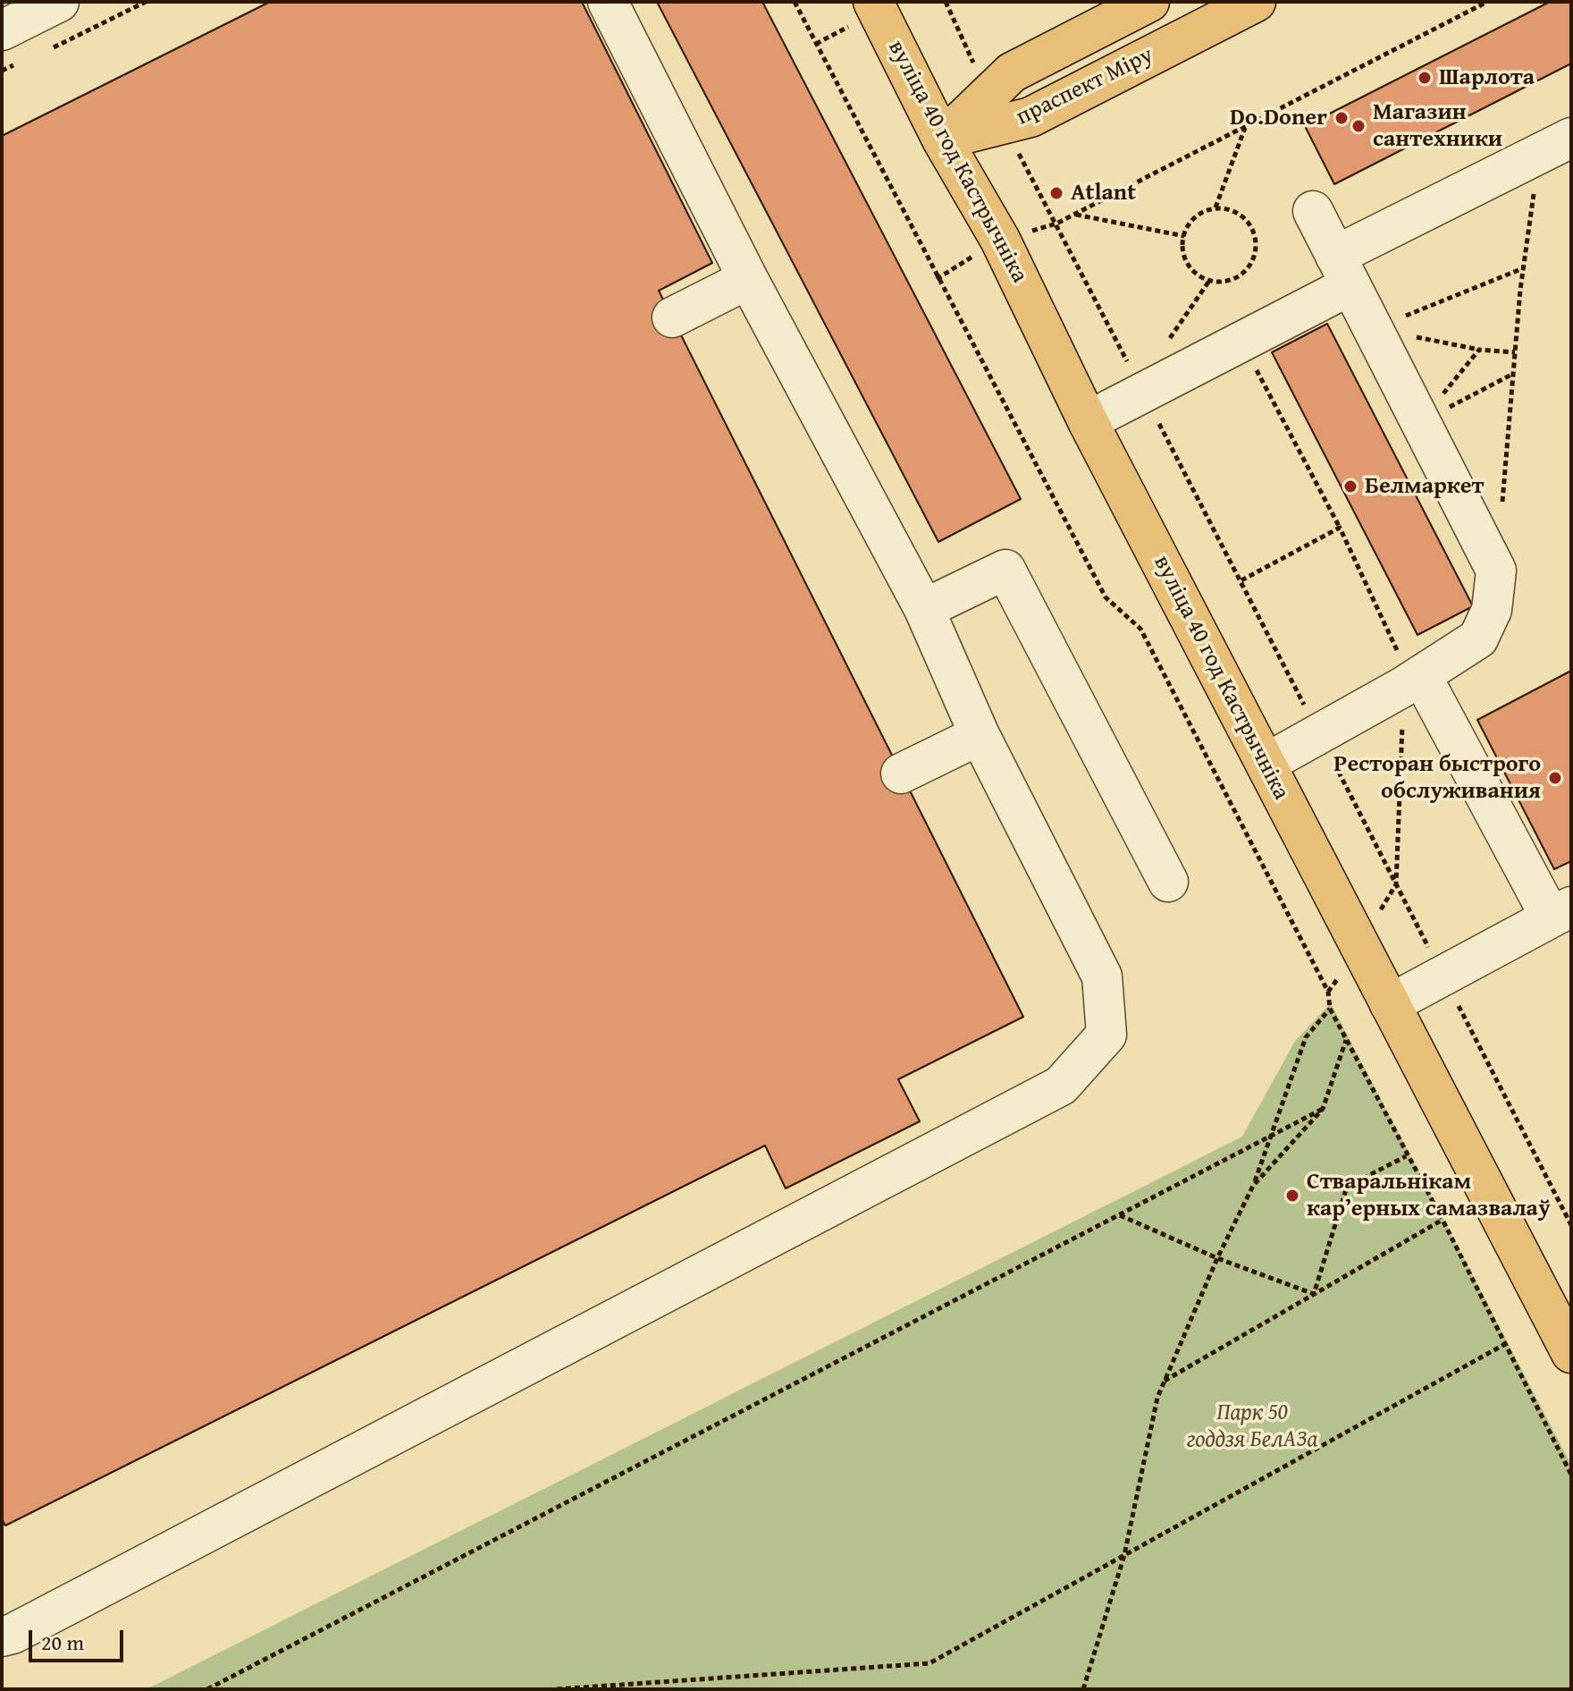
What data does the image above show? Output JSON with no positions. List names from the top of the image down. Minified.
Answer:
{"streets":{"main road":["праспект Міру","вуліца 40 год Кастрычніка"]},"crossings":[["праспект Міру","вуліца 40 год Кастрычніка"]],"parks":["Парк 50 годдзя БелАЗа"],"places":["Шарлота","Do.Doner","Магазин сантехники","Atlant","Белмаркет","Ресторан быстрого обслуживания","Стваральнікам карʼерных самазвалаў"],"scale_bar":"20 m"}
